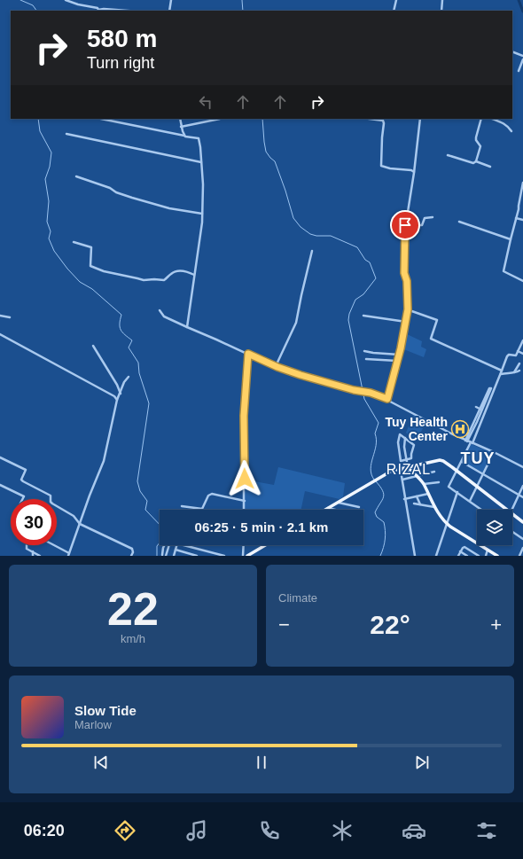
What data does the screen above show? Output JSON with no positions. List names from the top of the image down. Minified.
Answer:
{"districts":["TUY","RIZAL"],"places":{"hospital":["Tuy Health Center"]},"page":{"turn":["580 m","Turn right"],"limit":"30","trip":"06:25 · 5 min · 2.1 km","tile":[["22","km/h"],"Climate"],"heat":["−","22°","+"],"song":["Slow Tide","Marlow"],"tabs":"06:20"}}
